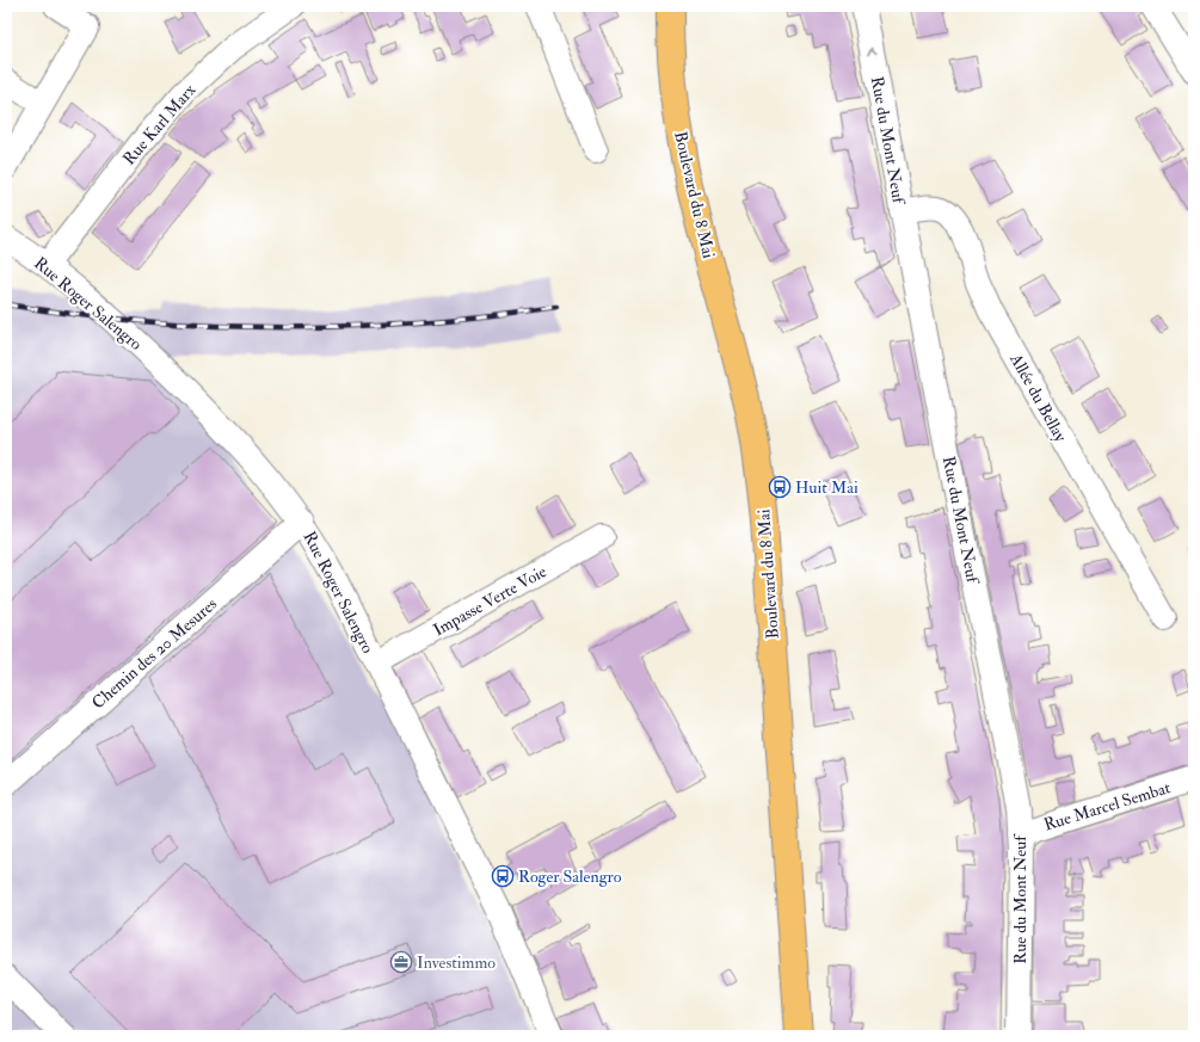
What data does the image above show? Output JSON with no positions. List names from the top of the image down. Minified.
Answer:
{"streets":{"main road":["Boulevard du 8 Mai"],"street":["Rue Karl Marx","Rue du Mont Neuf","Rue Roger Salengro","Allée du Bellay","Impasse Verte Voie","Chemin des 20 Mesures","Rue Marcel Sembat"]},"crossings":[["Rue Karl Marx","Rue Roger Salengro"],["Rue du Mont Neuf","Allée du Bellay"],["Rue du Mont Neuf","Rue Marcel Sembat"],["Rue Roger Salengro","Impasse Verte Voie"],["Rue Roger Salengro","Chemin des 20 Mesures"]],"places":{"bus stop":["Huit Mai","Roger Salengro"],"office":["Investimmo"]}}
